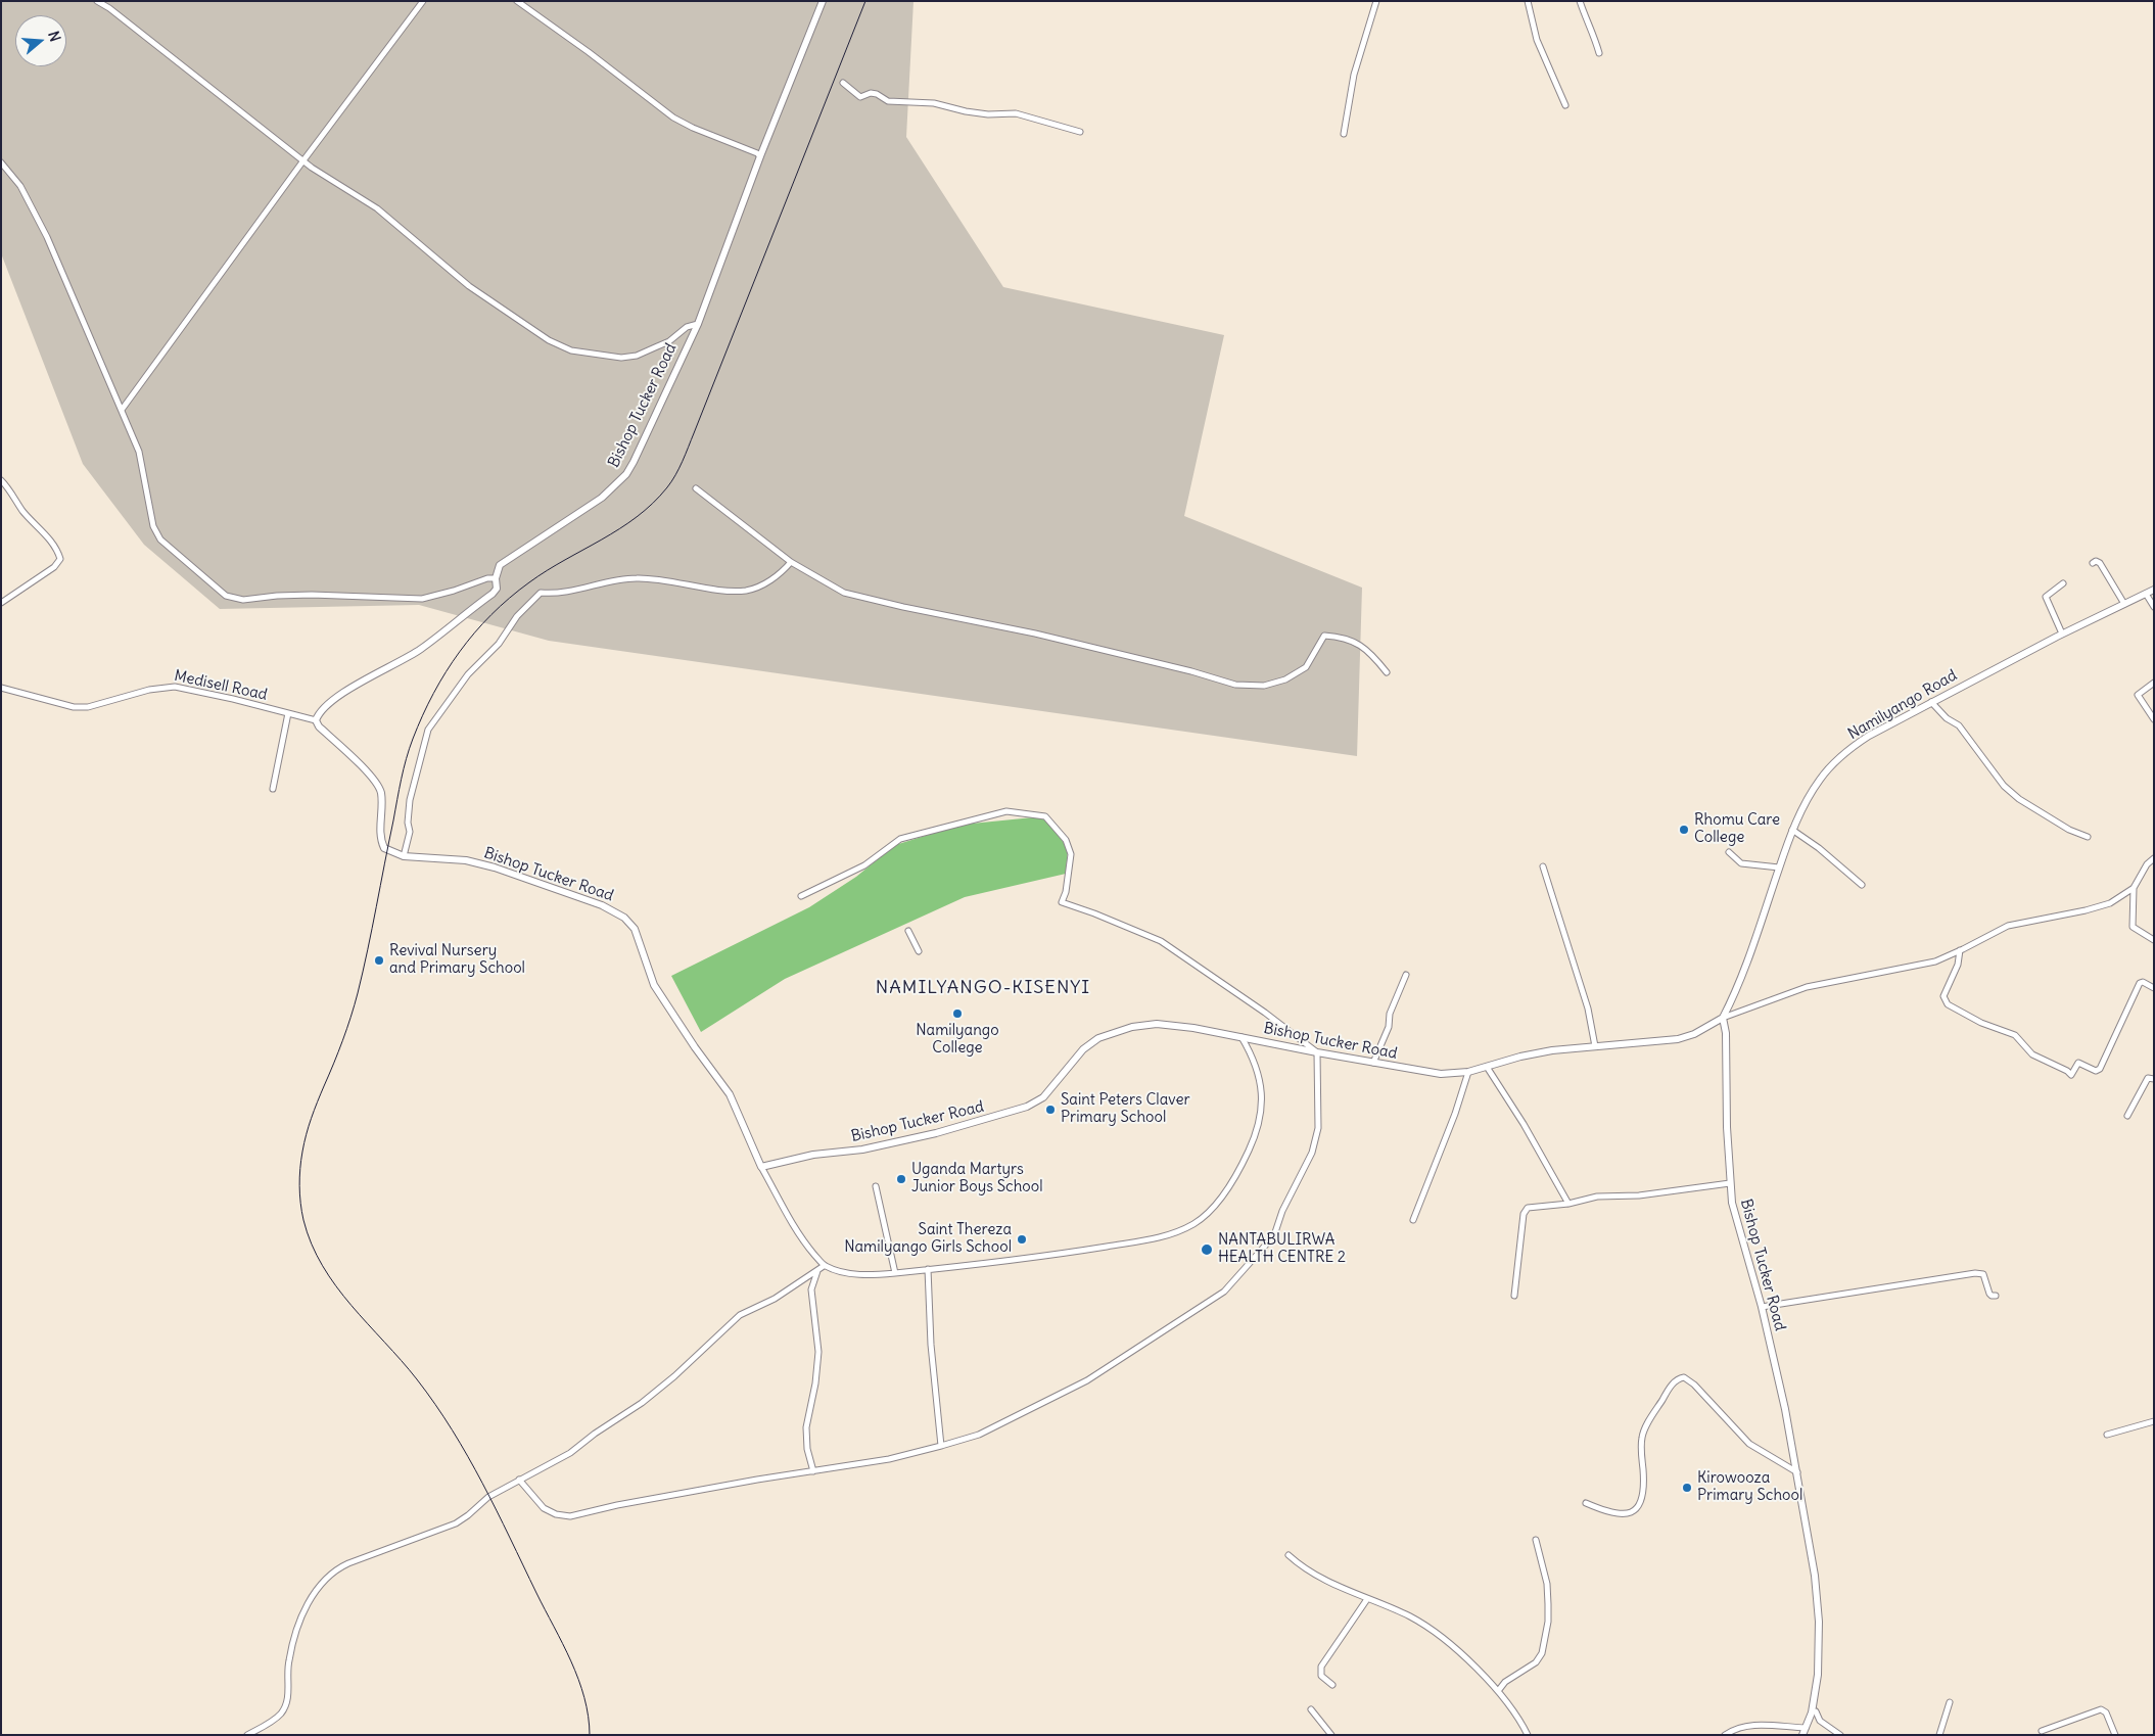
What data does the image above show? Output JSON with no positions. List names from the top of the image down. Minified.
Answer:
{"streets":{"main road":["Bishop Tucker Road","Namilyango Road"],"street":["Medisell Road"]},"crossings":[["Bishop Tucker Road","Medisell Road"],["Bishop Tucker Road","Namilyango Road"]],"districts":["NAMILYANGO-KISENYI"],"places":["Rhomu Care College","Revival Nursery and Primary School","Namilyango College","Saint Peters Claver Primary School","Uganda Martyrs Junior Boys School","Saint Thereza Namilyango Girls School","NANTABULIRWA HEALTH CENTRE 2","Kirowooza Primary School"],"north":"right"}
